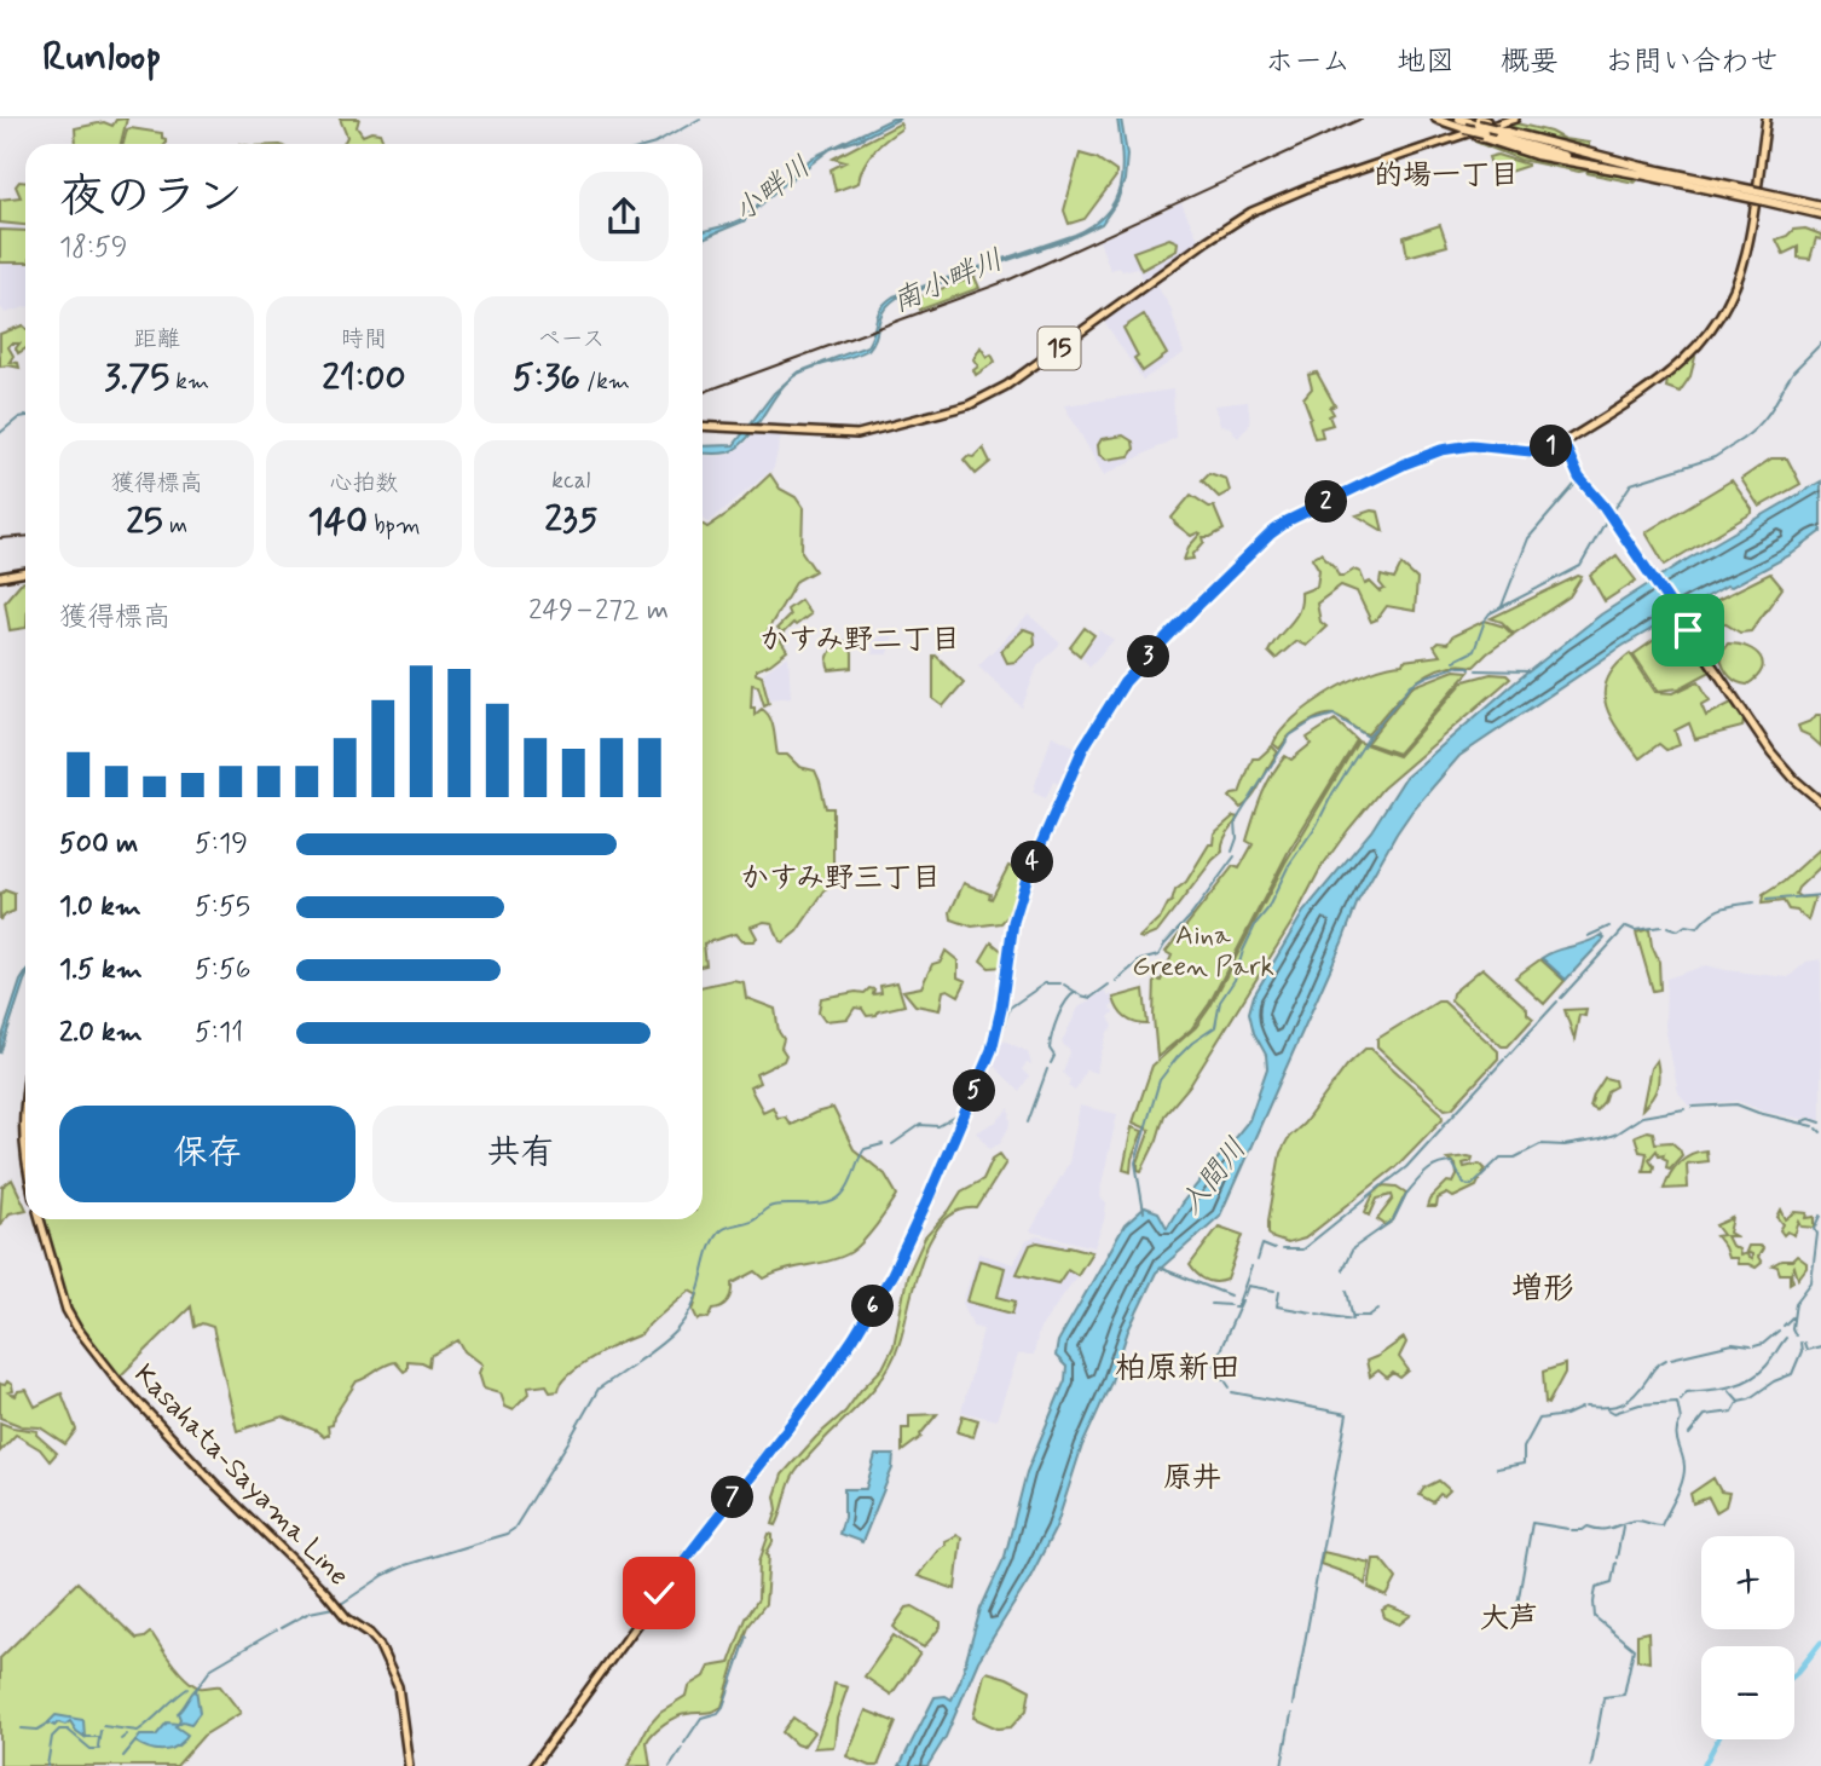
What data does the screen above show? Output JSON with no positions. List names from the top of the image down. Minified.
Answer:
{"streets":{"main road":["15","Kasahata-Sayama Line"]},"districts":["的場一丁目","かすみ野二丁目","かすみ野三丁目","増形","柏原新田","原井","大芦"],"water":["小畔川","南小畔川","入間川"],"parks":["Aina Green Park"],"page":{"header":"Runloop","nav":["ホーム","地図","概要","お問い合わせ"],"heading":["夜のラン","18:59"],"stats":[["距離","3.75 km"],["時間","21:00"],["ペース","5:36 /km"],["獲得標高","25 m"],["心拍数","140 bpm"],["kcal","235"]],"pins":["1","2","3","4","5","6","7"],"chart":["獲得標高","249–272 m"],"list":[{"name":"500 m","note":"5:19"},{"name":"1.0 km","note":"5:55"},{"name":"1.5 km","note":"5:56"},{"name":"2.0 km","note":"5:11"}],"buttons":["保存","共有"],"map_buttons":["+","−"]}}
